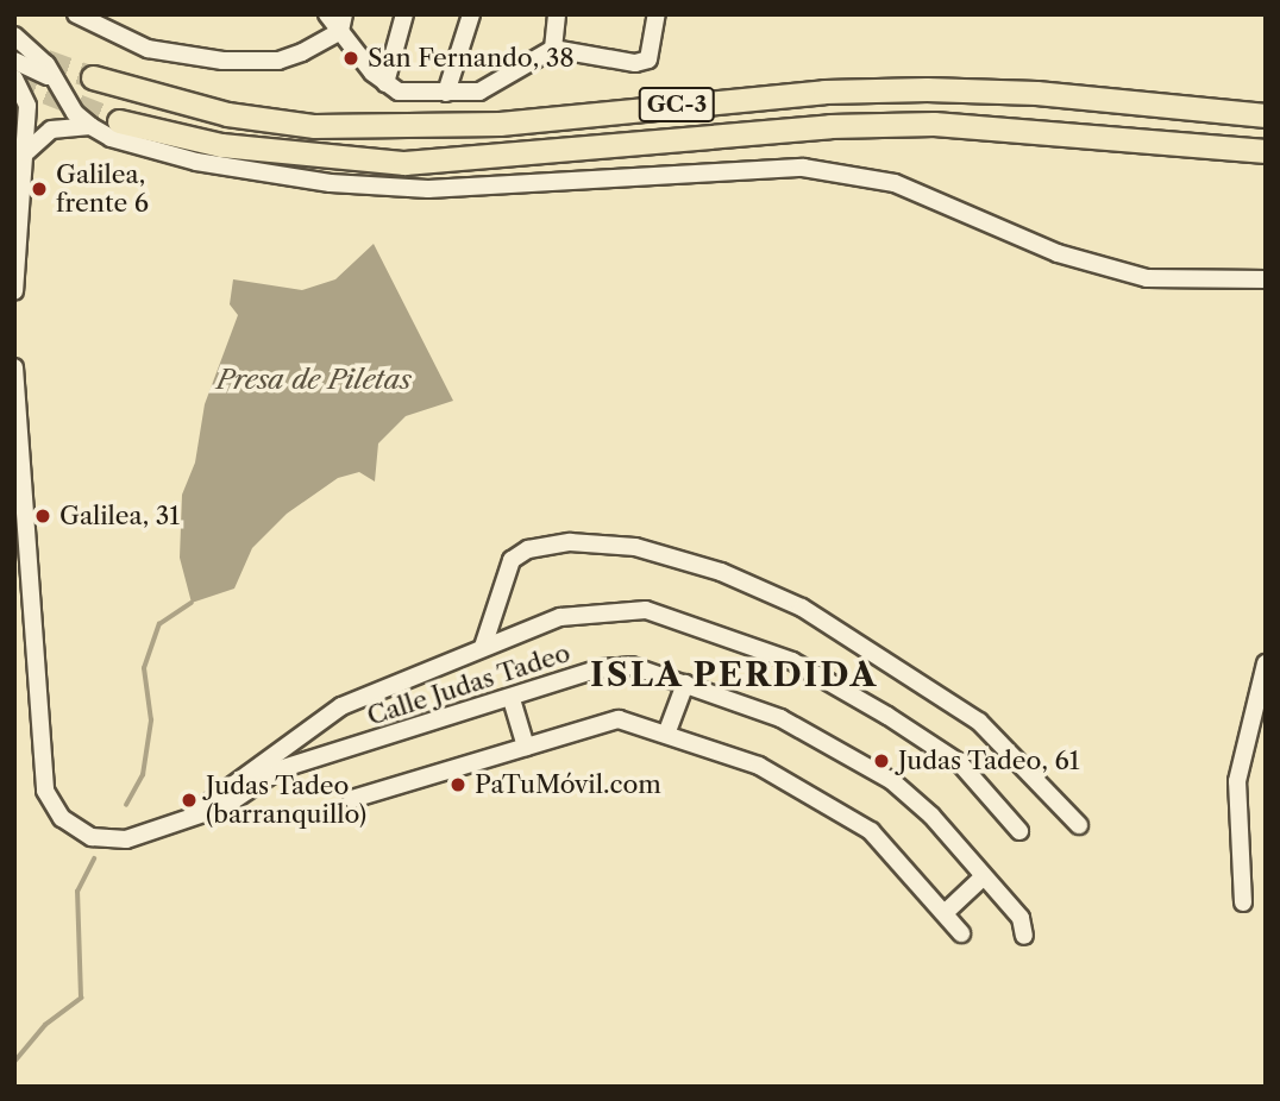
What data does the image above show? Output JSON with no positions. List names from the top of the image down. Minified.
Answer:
{"streets":{"highway":["GC-3"],"street":["Calle Judas Tadeo"]},"districts":["ISLA PERDIDA"],"water":["Presa de Piletas"],"places":["San Fernando, 38","Galilea, frente 6","Galilea, 31","Judas Tadeo, 61","PaTuMóvil.com","Judas Tadeo (barranquillo)"]}
